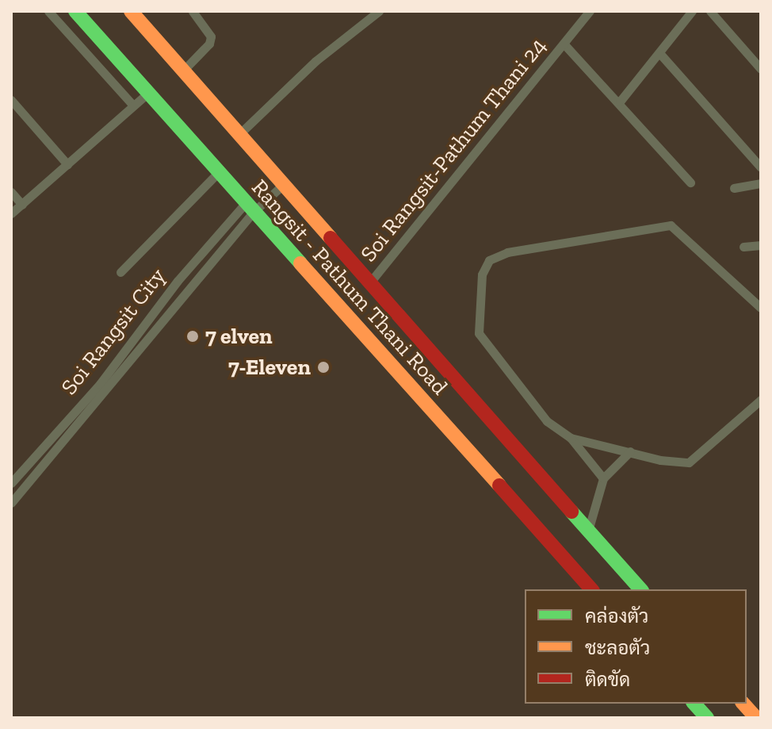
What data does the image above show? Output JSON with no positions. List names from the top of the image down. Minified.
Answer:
{"streets":{"main road":["Rangsit - Pathum Thani Road"],"street":["Soi Rangsit-Pathum Thani 24","Soi Rangsit City"]},"crossings":[["Soi Rangsit-Pathum Thani 24","Rangsit - Pathum Thani Road"],["Rangsit - Pathum Thani Road","Soi Rangsit City"]],"places":["7 elven","7-Eleven"],"legend":["คล่องตัว","ชะลอตัว","ติดขัด"]}
